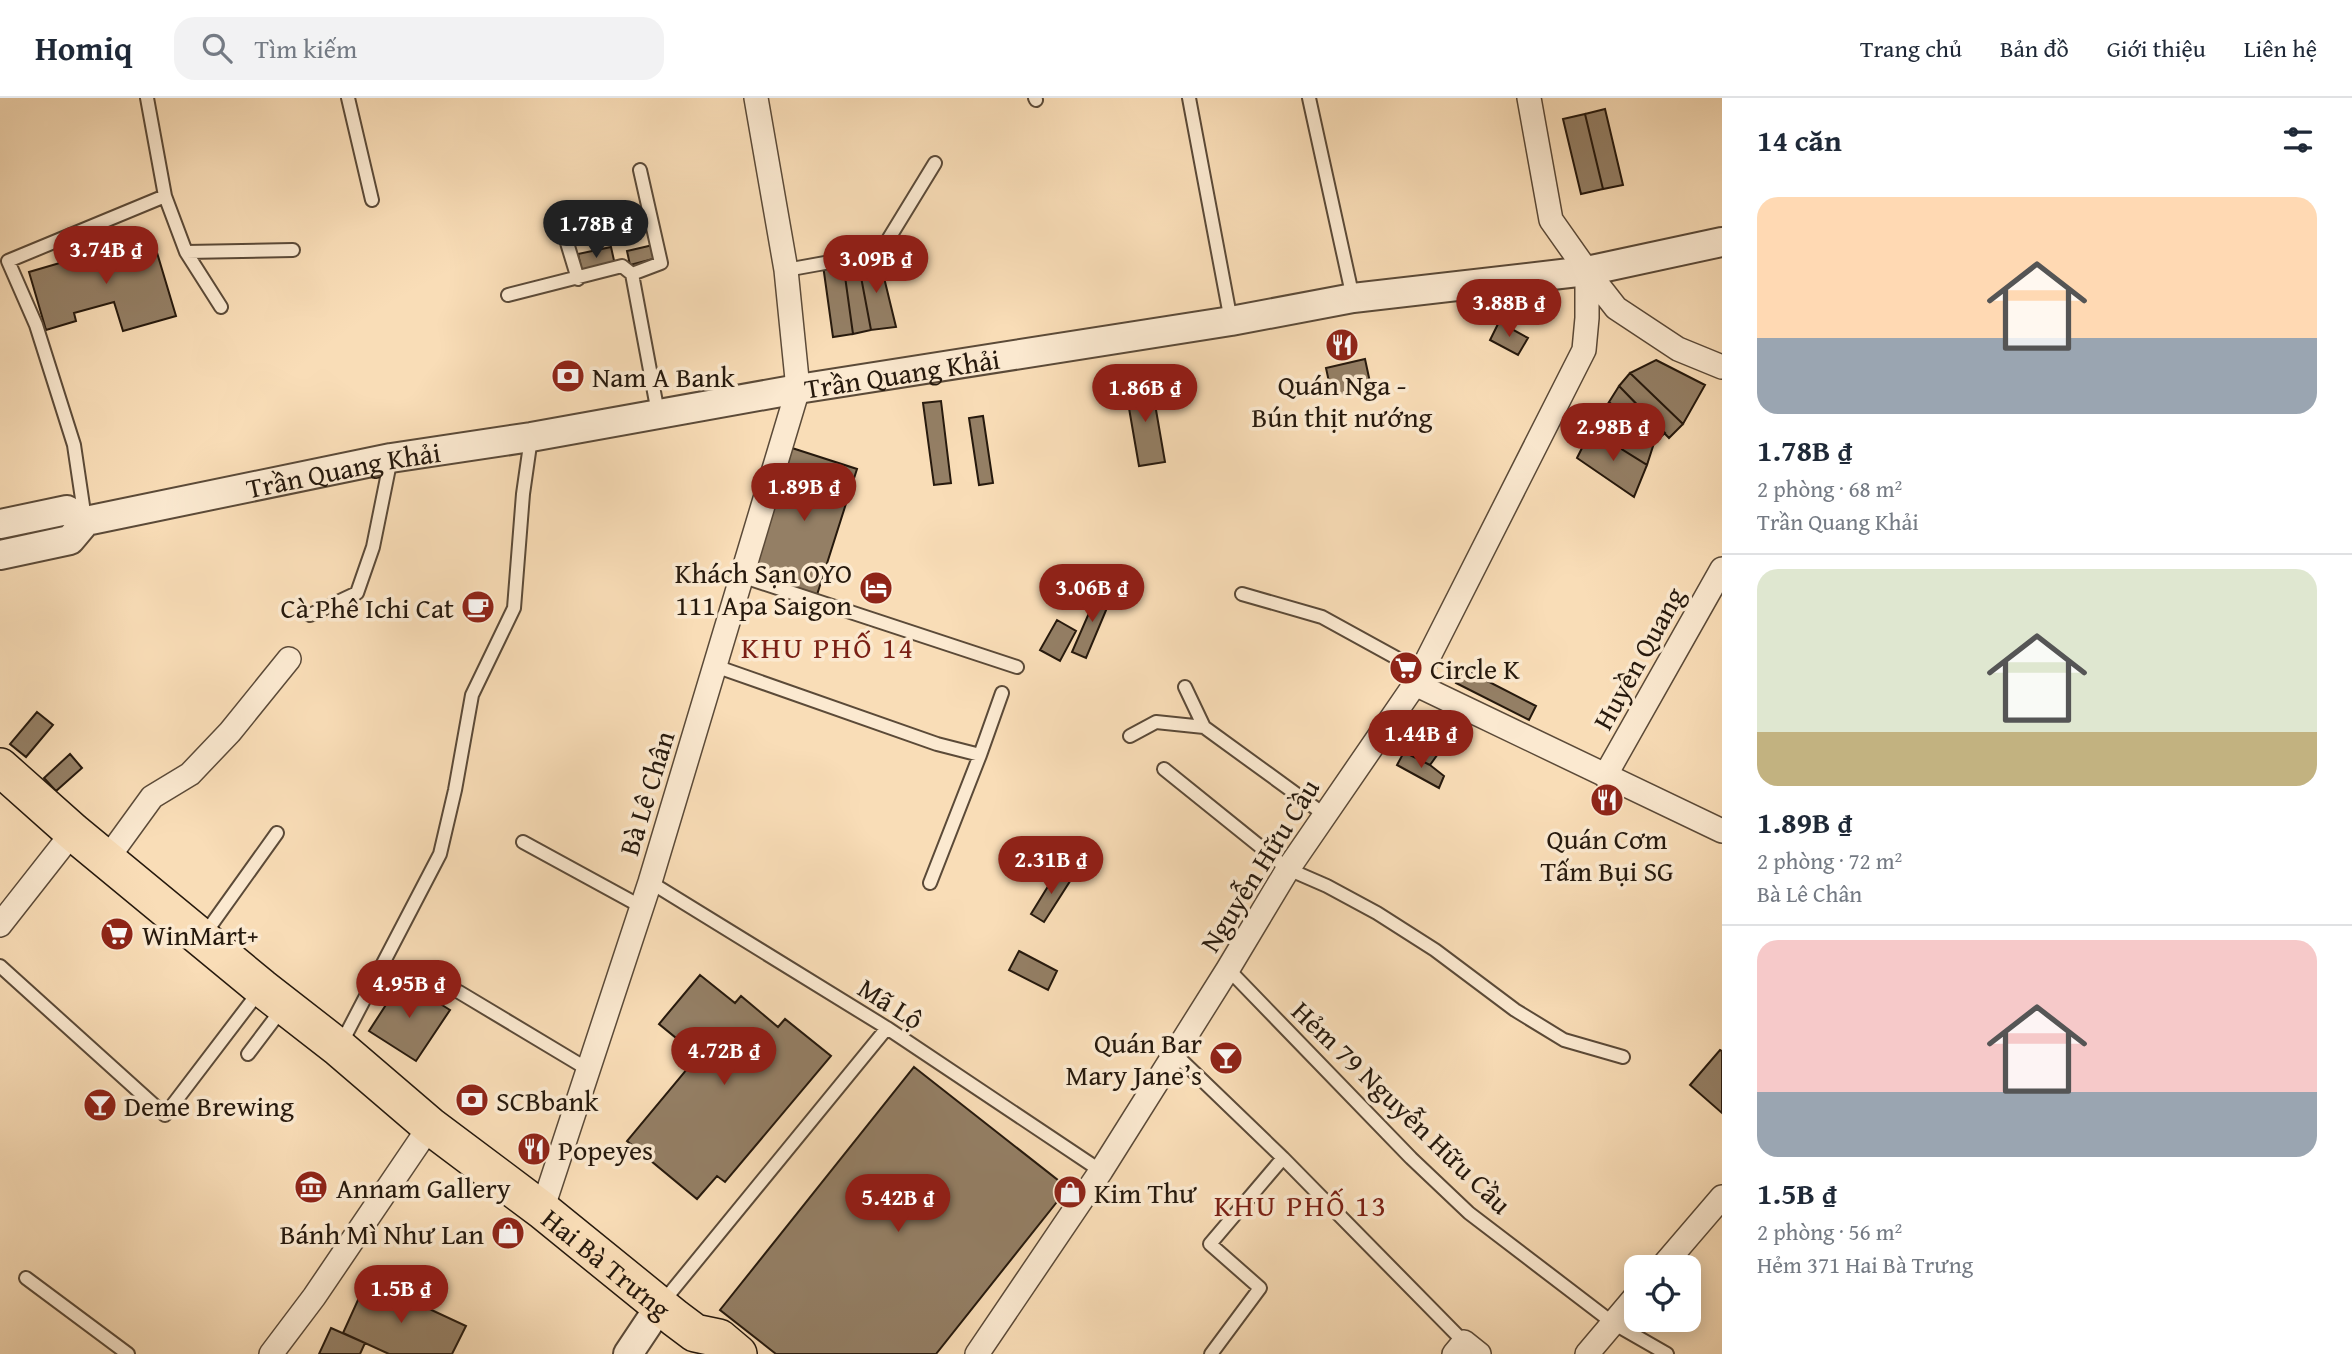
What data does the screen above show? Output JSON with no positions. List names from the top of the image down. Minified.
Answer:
{"streets":{"main road":["Hai Bà Trưng"],"street":["Trần Quang Khải","Huyền Quang","Bà Lê Chân","Nguyễn Hữu Cầu"],"lane":["Mã Lộ","Hẻm 79 Nguyễn Hữu Cầu"]},"crossings":[["Trần Quang Khải","Bà Lê Chân"],["Trần Quang Khải","Nguyễn Hữu Cầu"],["Bà Lê Chân","Mã Lộ"],["Bà Lê Chân","Hai Bà Trưng"],["Nguyễn Hữu Cầu","Mã Lộ"],["Nguyễn Hữu Cầu","Hẻm 79 Nguyễn Hữu Cầu"]],"districts":["KHU PHỐ 14","KHU PHỐ 13"],"places":{"restaurant":["Quán Nga - Bún thịt nướng","Quán Cơm Tấm Bụi SG","Popeyes"],"bank":["Nam A Bank","SCBbank"],"hotel":["Khách Sạn OYO 111 Apa Saigon"],"cafe":["Cà Phê Ichi Cat"],"supermarket":["Circle K","WinMart+"],"bar":["Quán Bar Mary Jane’s","Deme Brewing"],"museum":["Annam Gallery"],"shop":["Kim Thư","Bánh Mì Như Lan"]},"page":{"header":"Homiq","search":"Tìm kiếm","nav":["Trang chủ","Bản đồ","Giới thiệu","Liên hệ"],"heading":"14 căn","list":[{"name":"1.78B ₫","note":"2 phòng · 68 m² · Trần Quang Khải"},{"name":"1.89B ₫","note":"2 phòng · 72 m² · Bà Lê Chân"},{"name":"1.5B ₫","note":"2 phòng · 56 m² · Hẻm 371 Hai Bà Trưng"}],"price":["1.78B ₫","3.74B ₫","3.09B ₫","3.88B ₫","1.86B ₫","2.98B ₫","1.89B ₫","3.06B ₫","1.44B ₫","2.31B ₫","4.95B ₫","4.72B ₫","5.42B ₫","1.5B ₫"]}}
